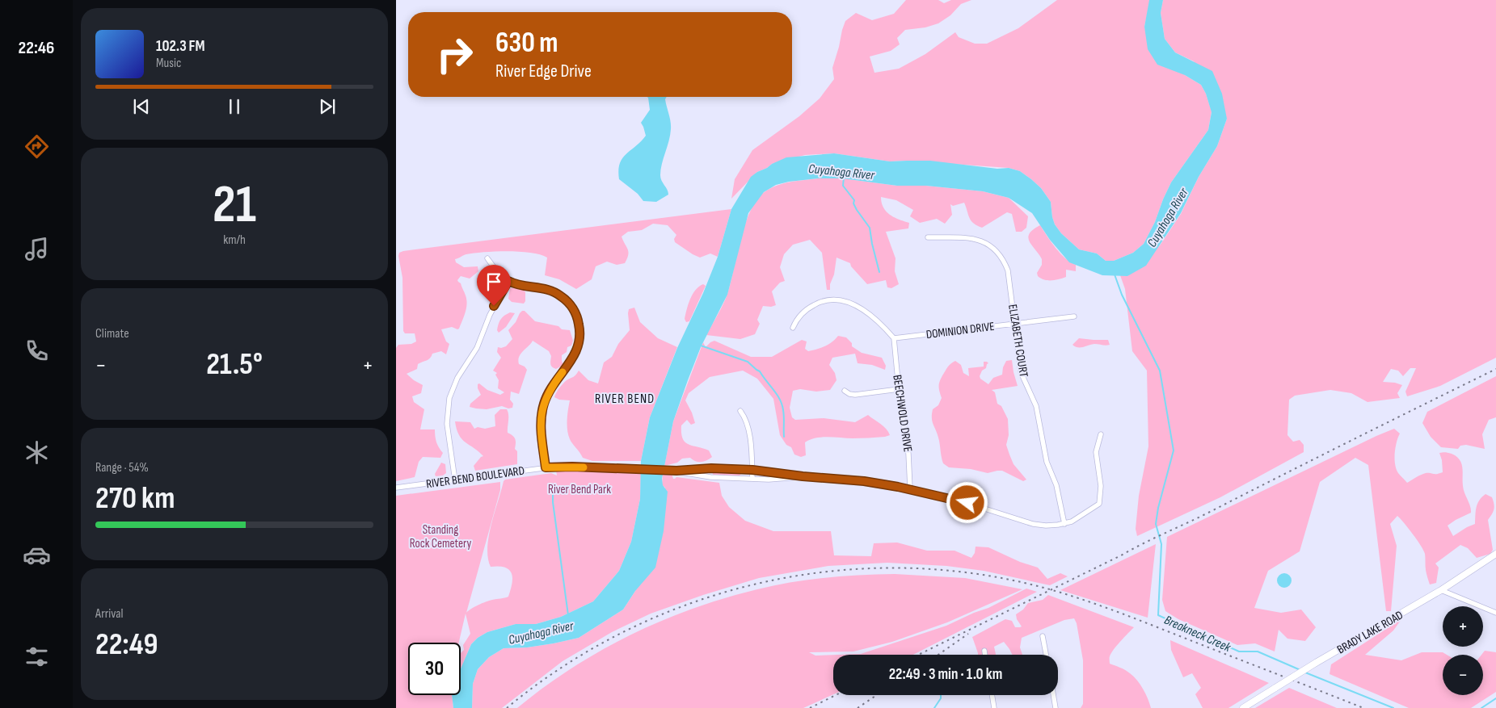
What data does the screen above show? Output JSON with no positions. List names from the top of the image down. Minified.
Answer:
{"streets":{"street":["DOMINION DRIVE","ELIZABETH COURT","BEECHWOLD DRIVE","RIVER BEND BOULEVARD","BRADY LAKE ROAD"]},"crossings":[["DOMINION DRIVE","ELIZABETH COURT"],["DOMINION DRIVE","BEECHWOLD DRIVE"],["ELIZABETH COURT","RIVER BEND BOULEVARD"],["BEECHWOLD DRIVE","RIVER BEND BOULEVARD"]],"districts":["RIVER BEND"],"water":["Cuyahoga River","Breakneck Creek"],"parks":["River Bend Park","Standing Rock Cemetery"],"page":{"tabs":"22:46","turn":["630 m","River Edge Drive"],"song":["102.3 FM","Music"],"tile":[["21","km/h"],"Climate",["Range · 54%","270 km"],["Arrival","22:49"]],"heat":["−","21.5°","+"],"map_buttons":["+","−"],"limit":"30","trip":"22:49 · 3 min · 1.0 km"}}
